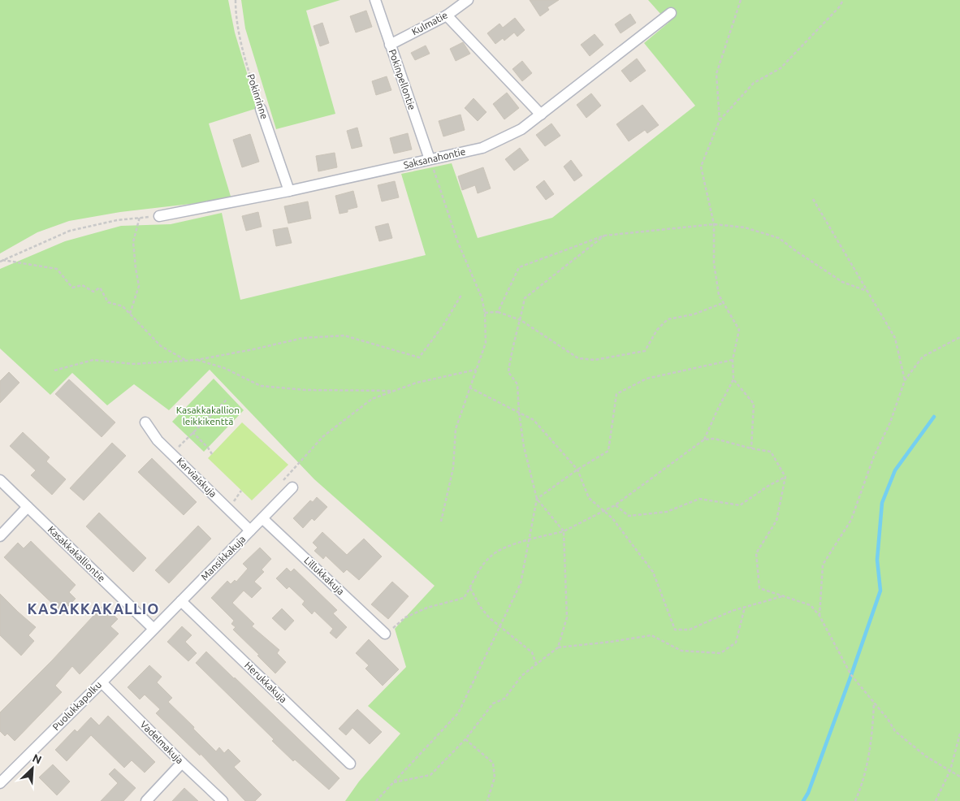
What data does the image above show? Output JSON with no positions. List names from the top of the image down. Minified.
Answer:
{"streets":{"street":["Kulmatie","Pokinpellontie","Pokinrinne","Saksanahontie","Karviaiskuja","Kasakkakalliontie","Mansikkakuja","Lillukkakuja","Herukkakuja","Puolukkapolku","Vadelmakuja"]},"crossings":[["Kulmatie","Pokinpellontie"],["Pokinpellontie","Saksanahontie"],["Pokinrinne","Saksanahontie"],["Karviaiskuja","Mansikkakuja"],["Kasakkakalliontie","Mansikkakuja"],["Kasakkakalliontie","Puolukkapolku"],["Mansikkakuja","Lillukkakuja"],["Mansikkakuja","Herukkakuja"],["Mansikkakuja","Puolukkapolku"],["Puolukkapolku","Vadelmakuja"]],"districts":["KASAKKAKALLIO"],"parks":["Kasakkakallion leikkikenttä"],"north":"top right"}
